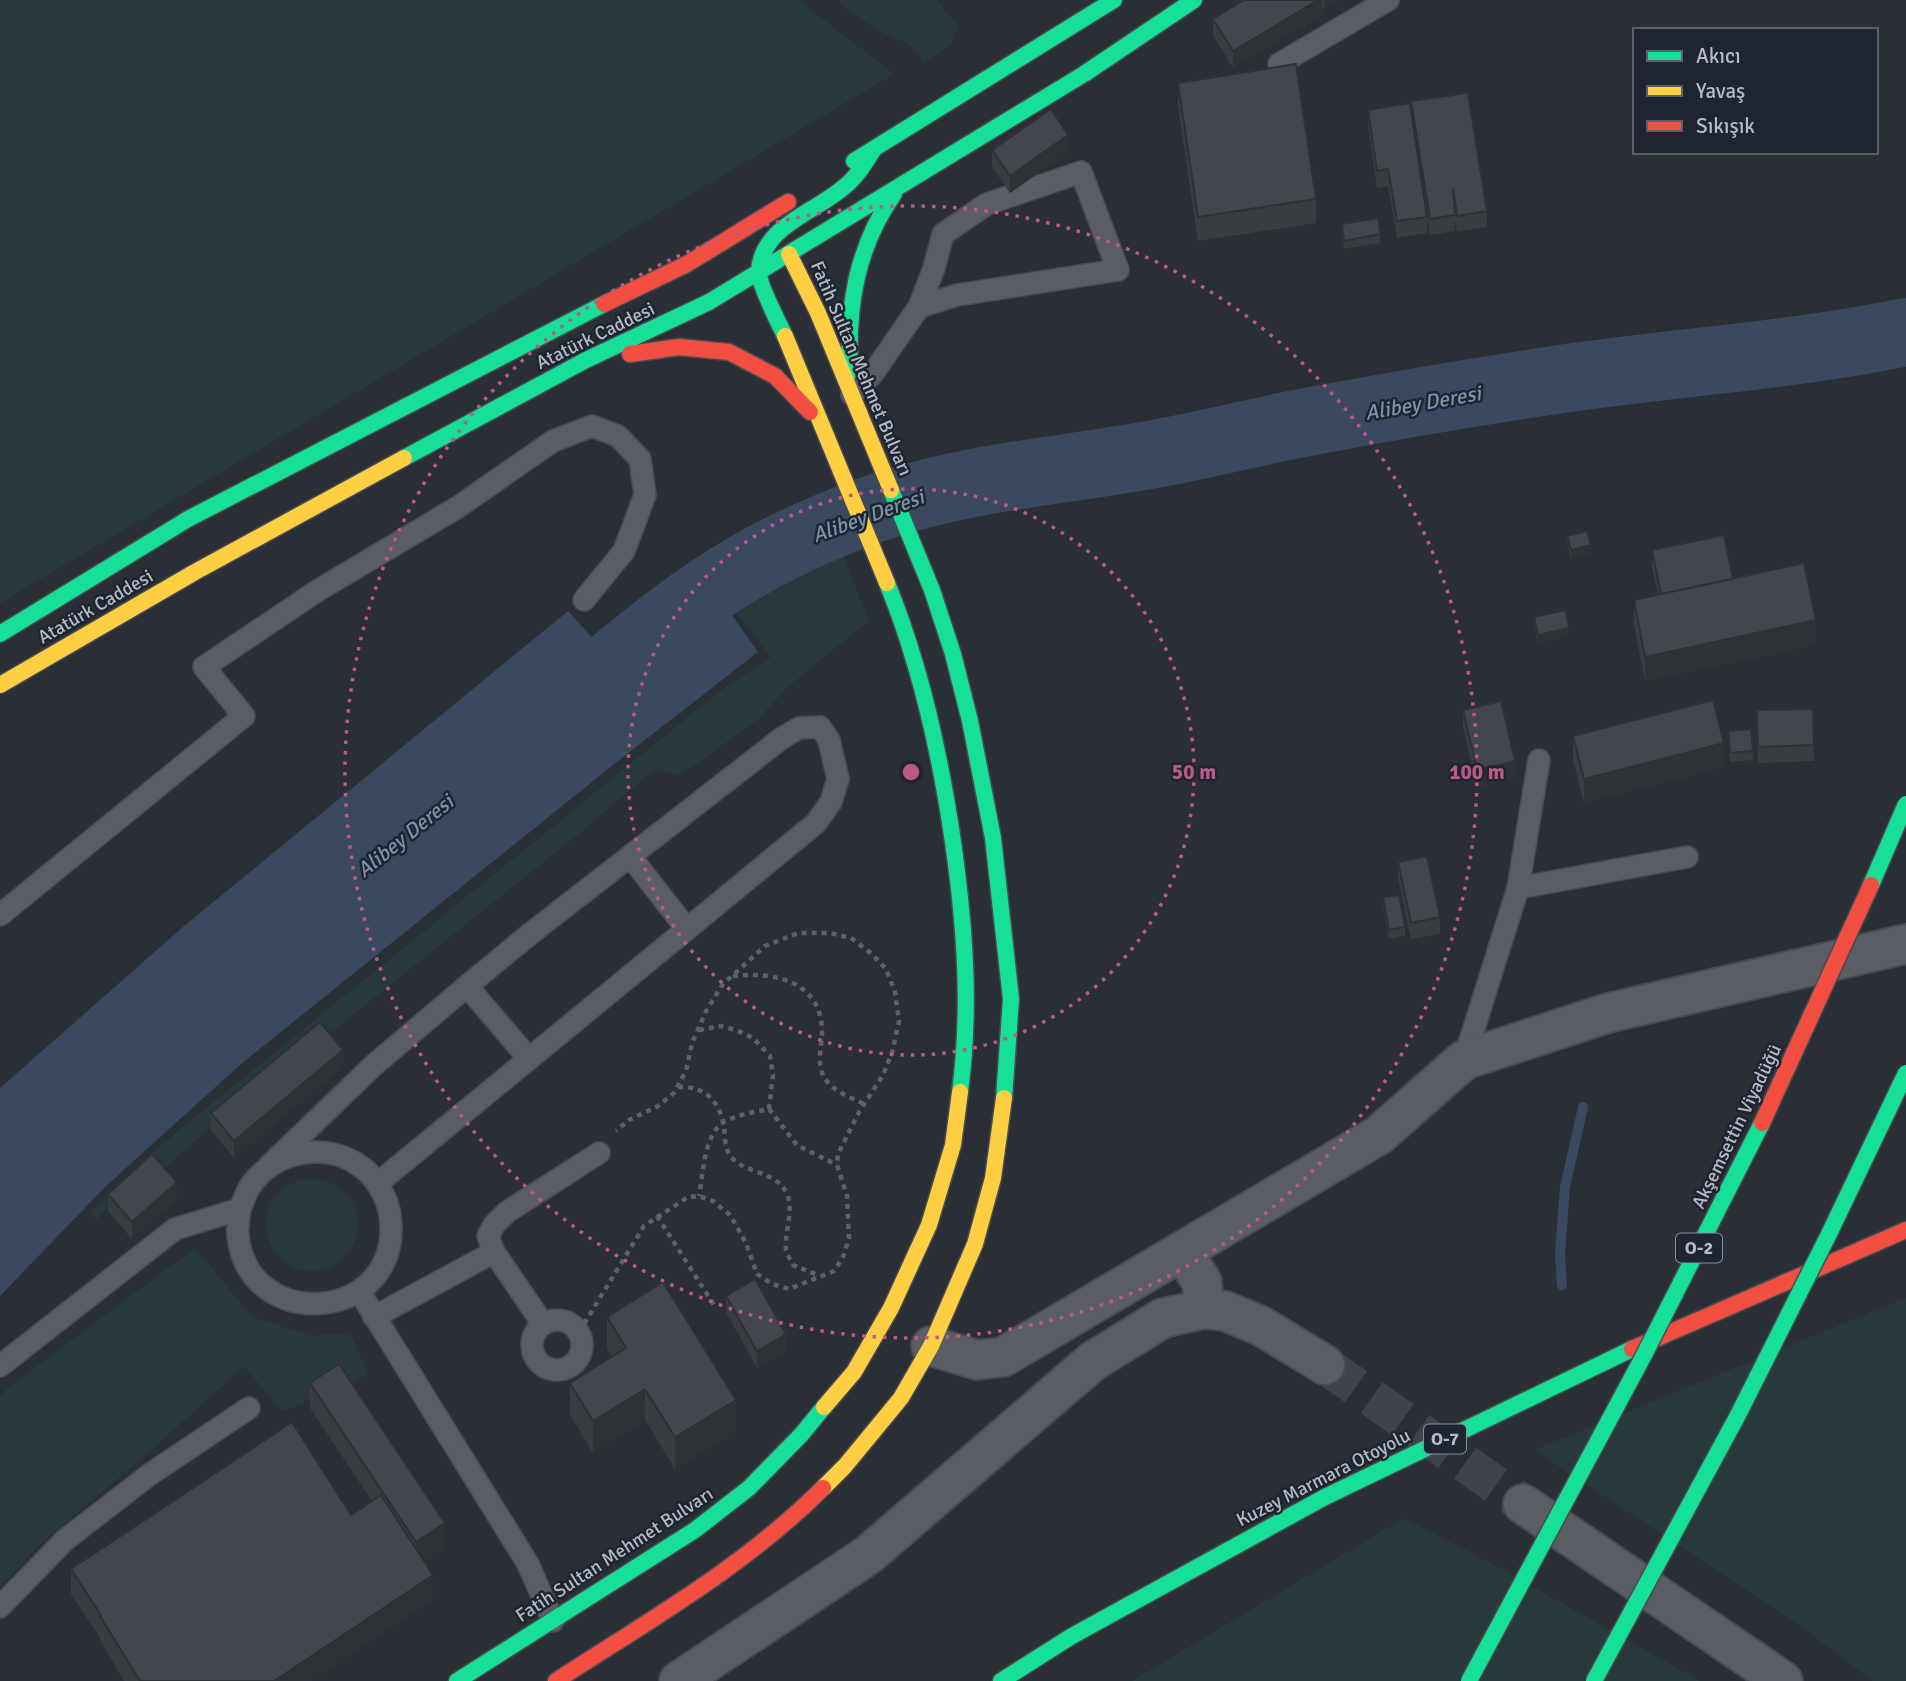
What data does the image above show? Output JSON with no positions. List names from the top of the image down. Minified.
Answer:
{"streets":{"main road":["Atatürk Caddesi","Fatih Sultan Mehmet Bulvarı","Akşemsettin Viyadüğü","O-2","O-7","Kuzey Marmara Otoyolu"]},"crossings":[["Atatürk Caddesi","Fatih Sultan Mehmet Bulvarı"]],"water":["Alibey Deresi"],"legend":["Akıcı","Yavaş","Sıkışık"],"rings":["50 m","100 m"]}
